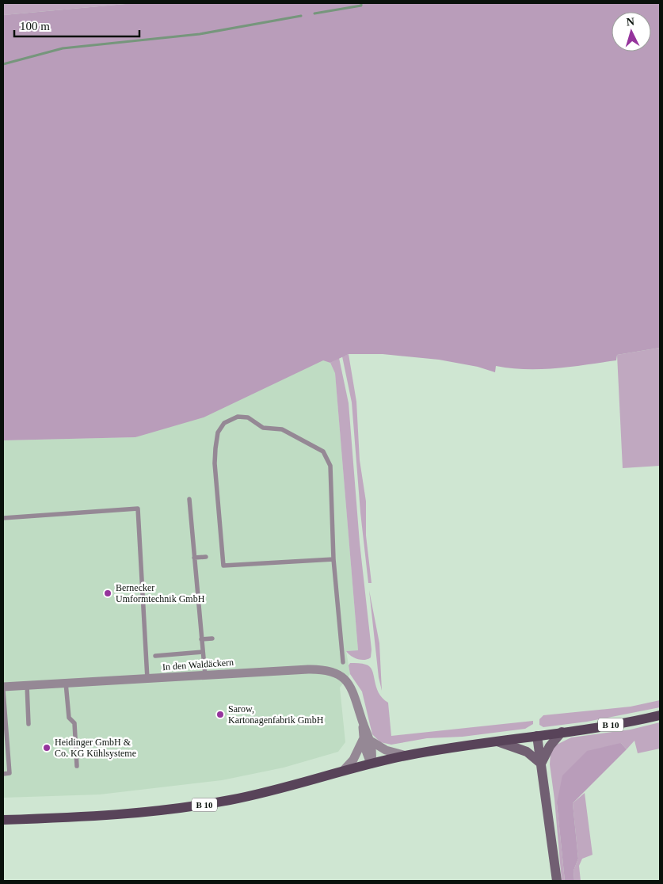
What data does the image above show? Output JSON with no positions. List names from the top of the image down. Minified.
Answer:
{"streets":{"main road":["B 10"],"street":["In den Waldäckern"]},"crossings":[["In den Waldäckern","B 10"]],"places":["Bernecker Umformtechnik GmbH","Sarow, Kartonagenfabrik GmbH","Heidinger GmbH & Co. KG Kühlsysteme"],"scale_bar":"100 m","north":"top"}
